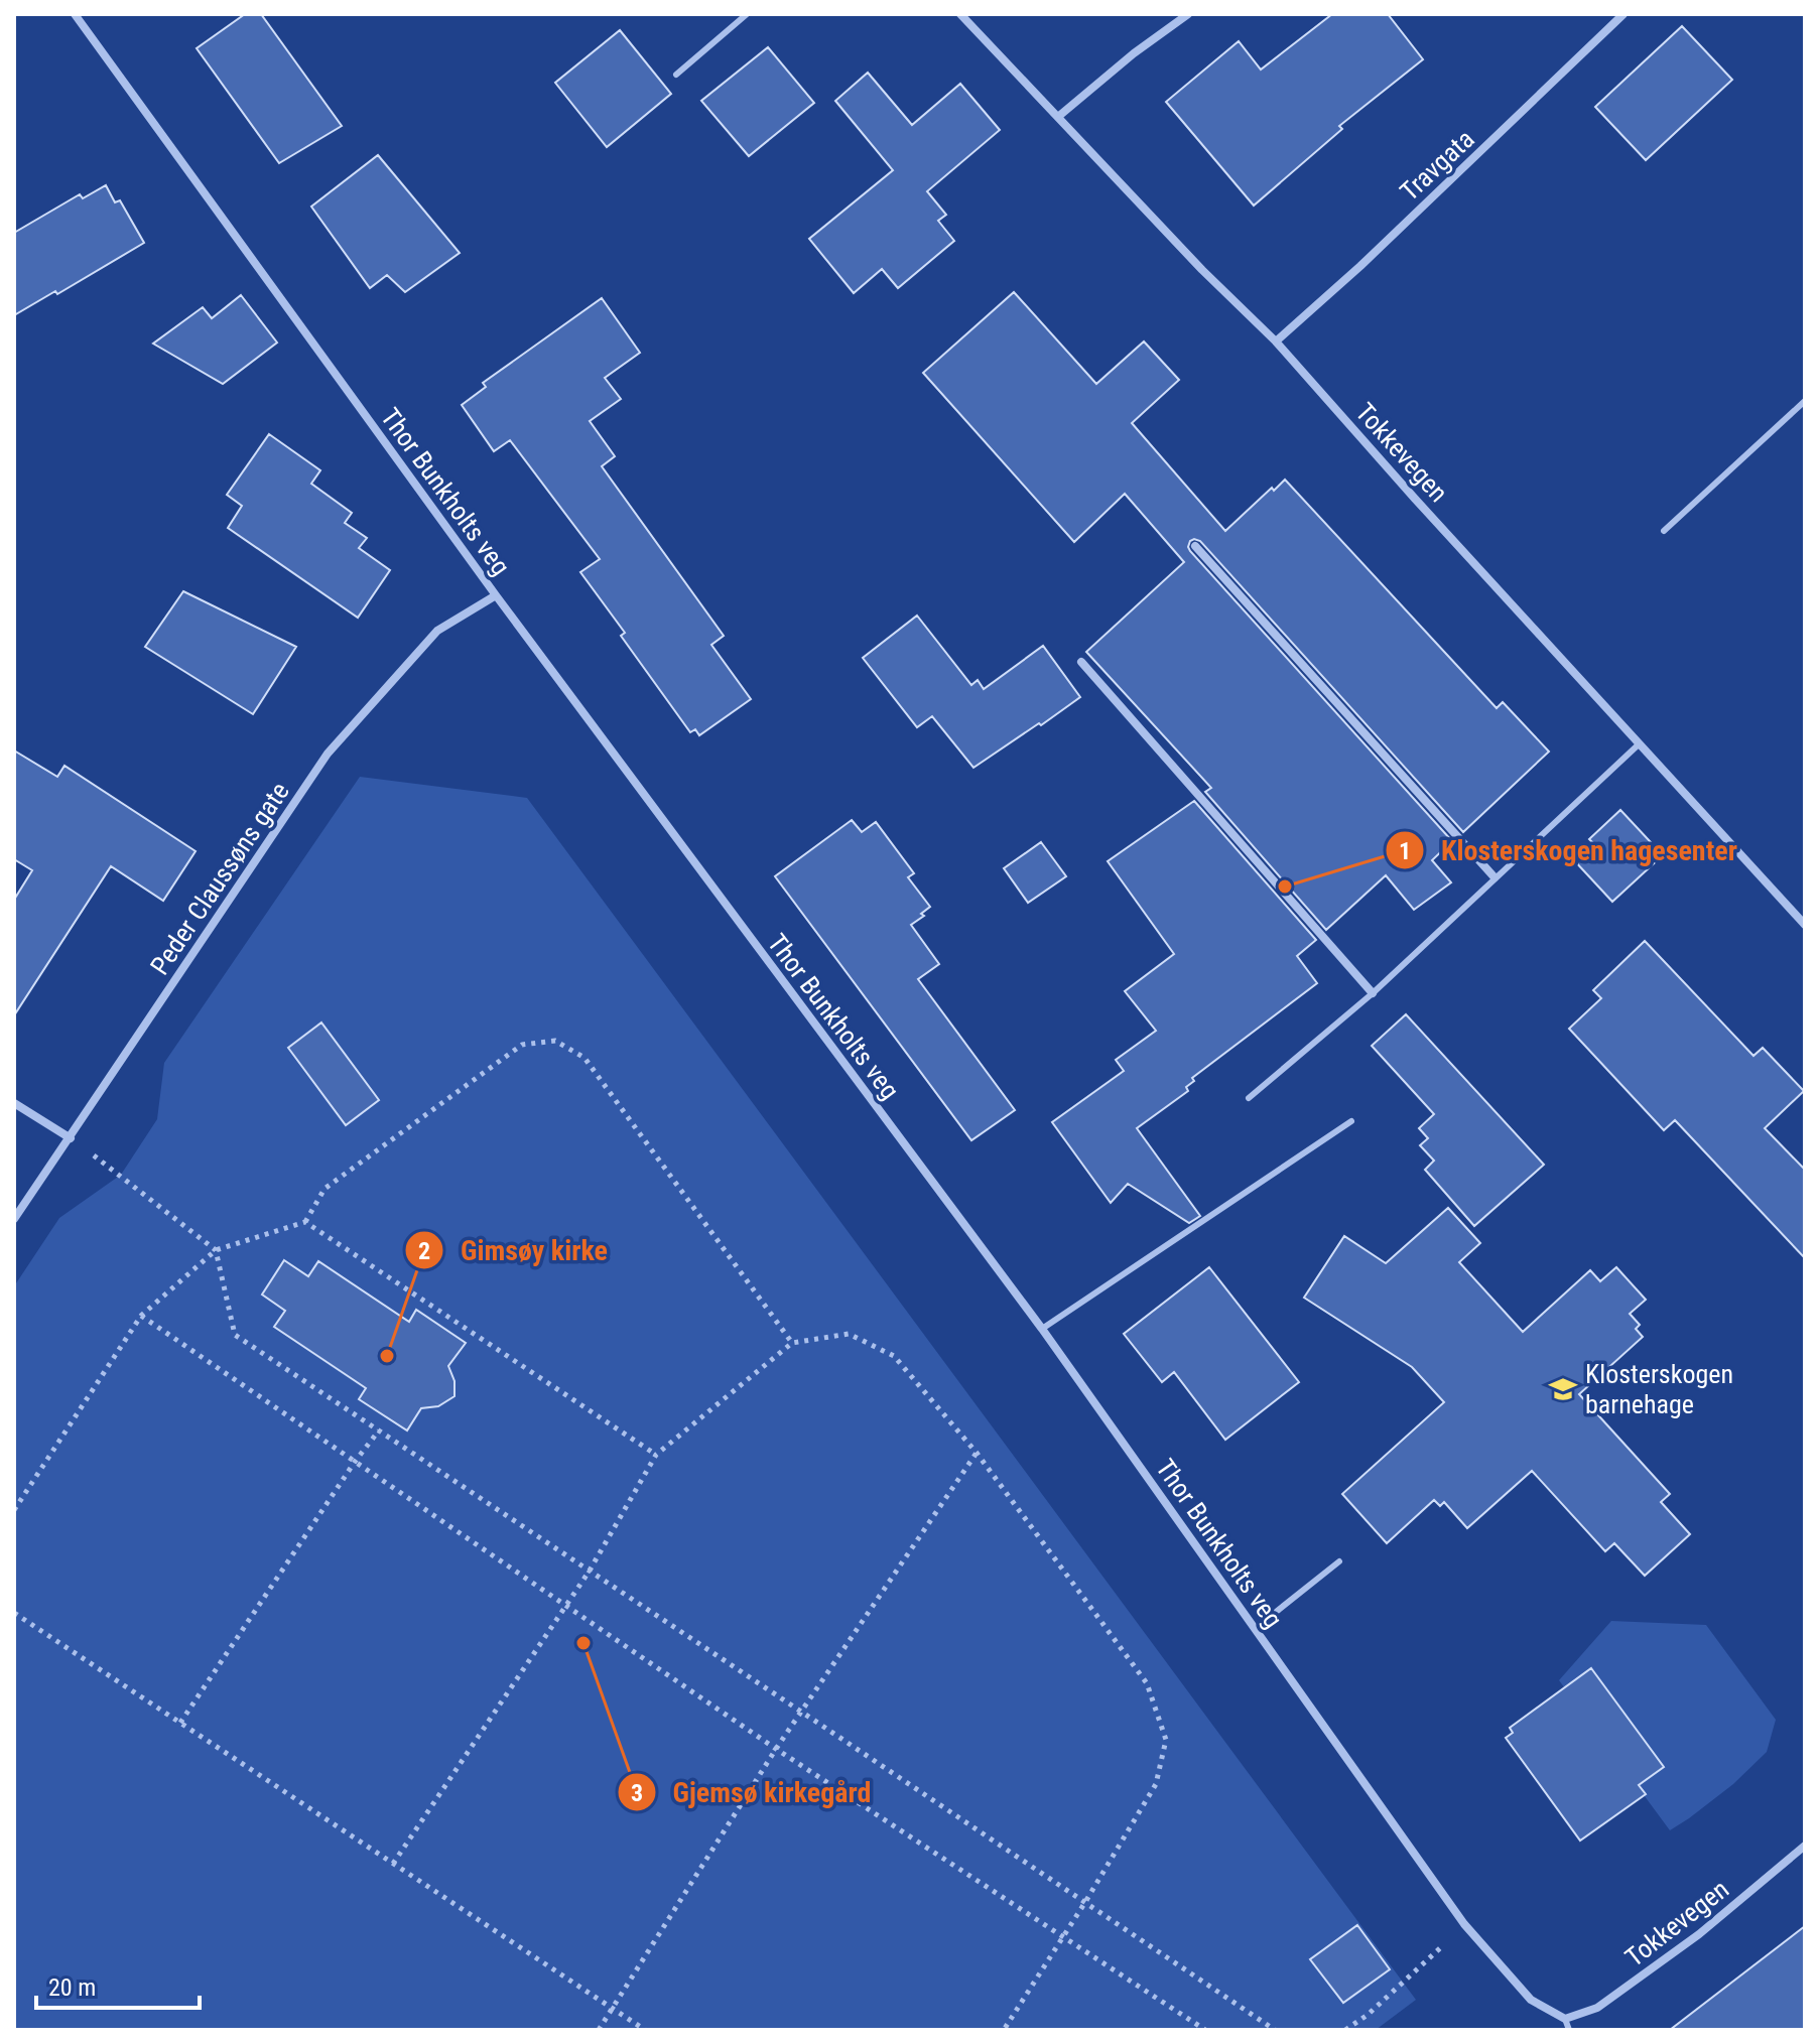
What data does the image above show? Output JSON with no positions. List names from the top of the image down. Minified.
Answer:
{"streets":{"street":["Travgata","Tokkevegen","Thor Bunkholts veg","Peder Claussøns gate"]},"crossings":[["Travgata","Tokkevegen"],["Tokkevegen","Thor Bunkholts veg"],["Thor Bunkholts veg","Peder Claussøns gate"]],"places":{"other":["Klosterskogen hagesenter","Gimsøy kirke","Gjemsø kirkegård"],"school or university":["Klosterskogen barnehage"]},"scale_bar":"20 m"}
